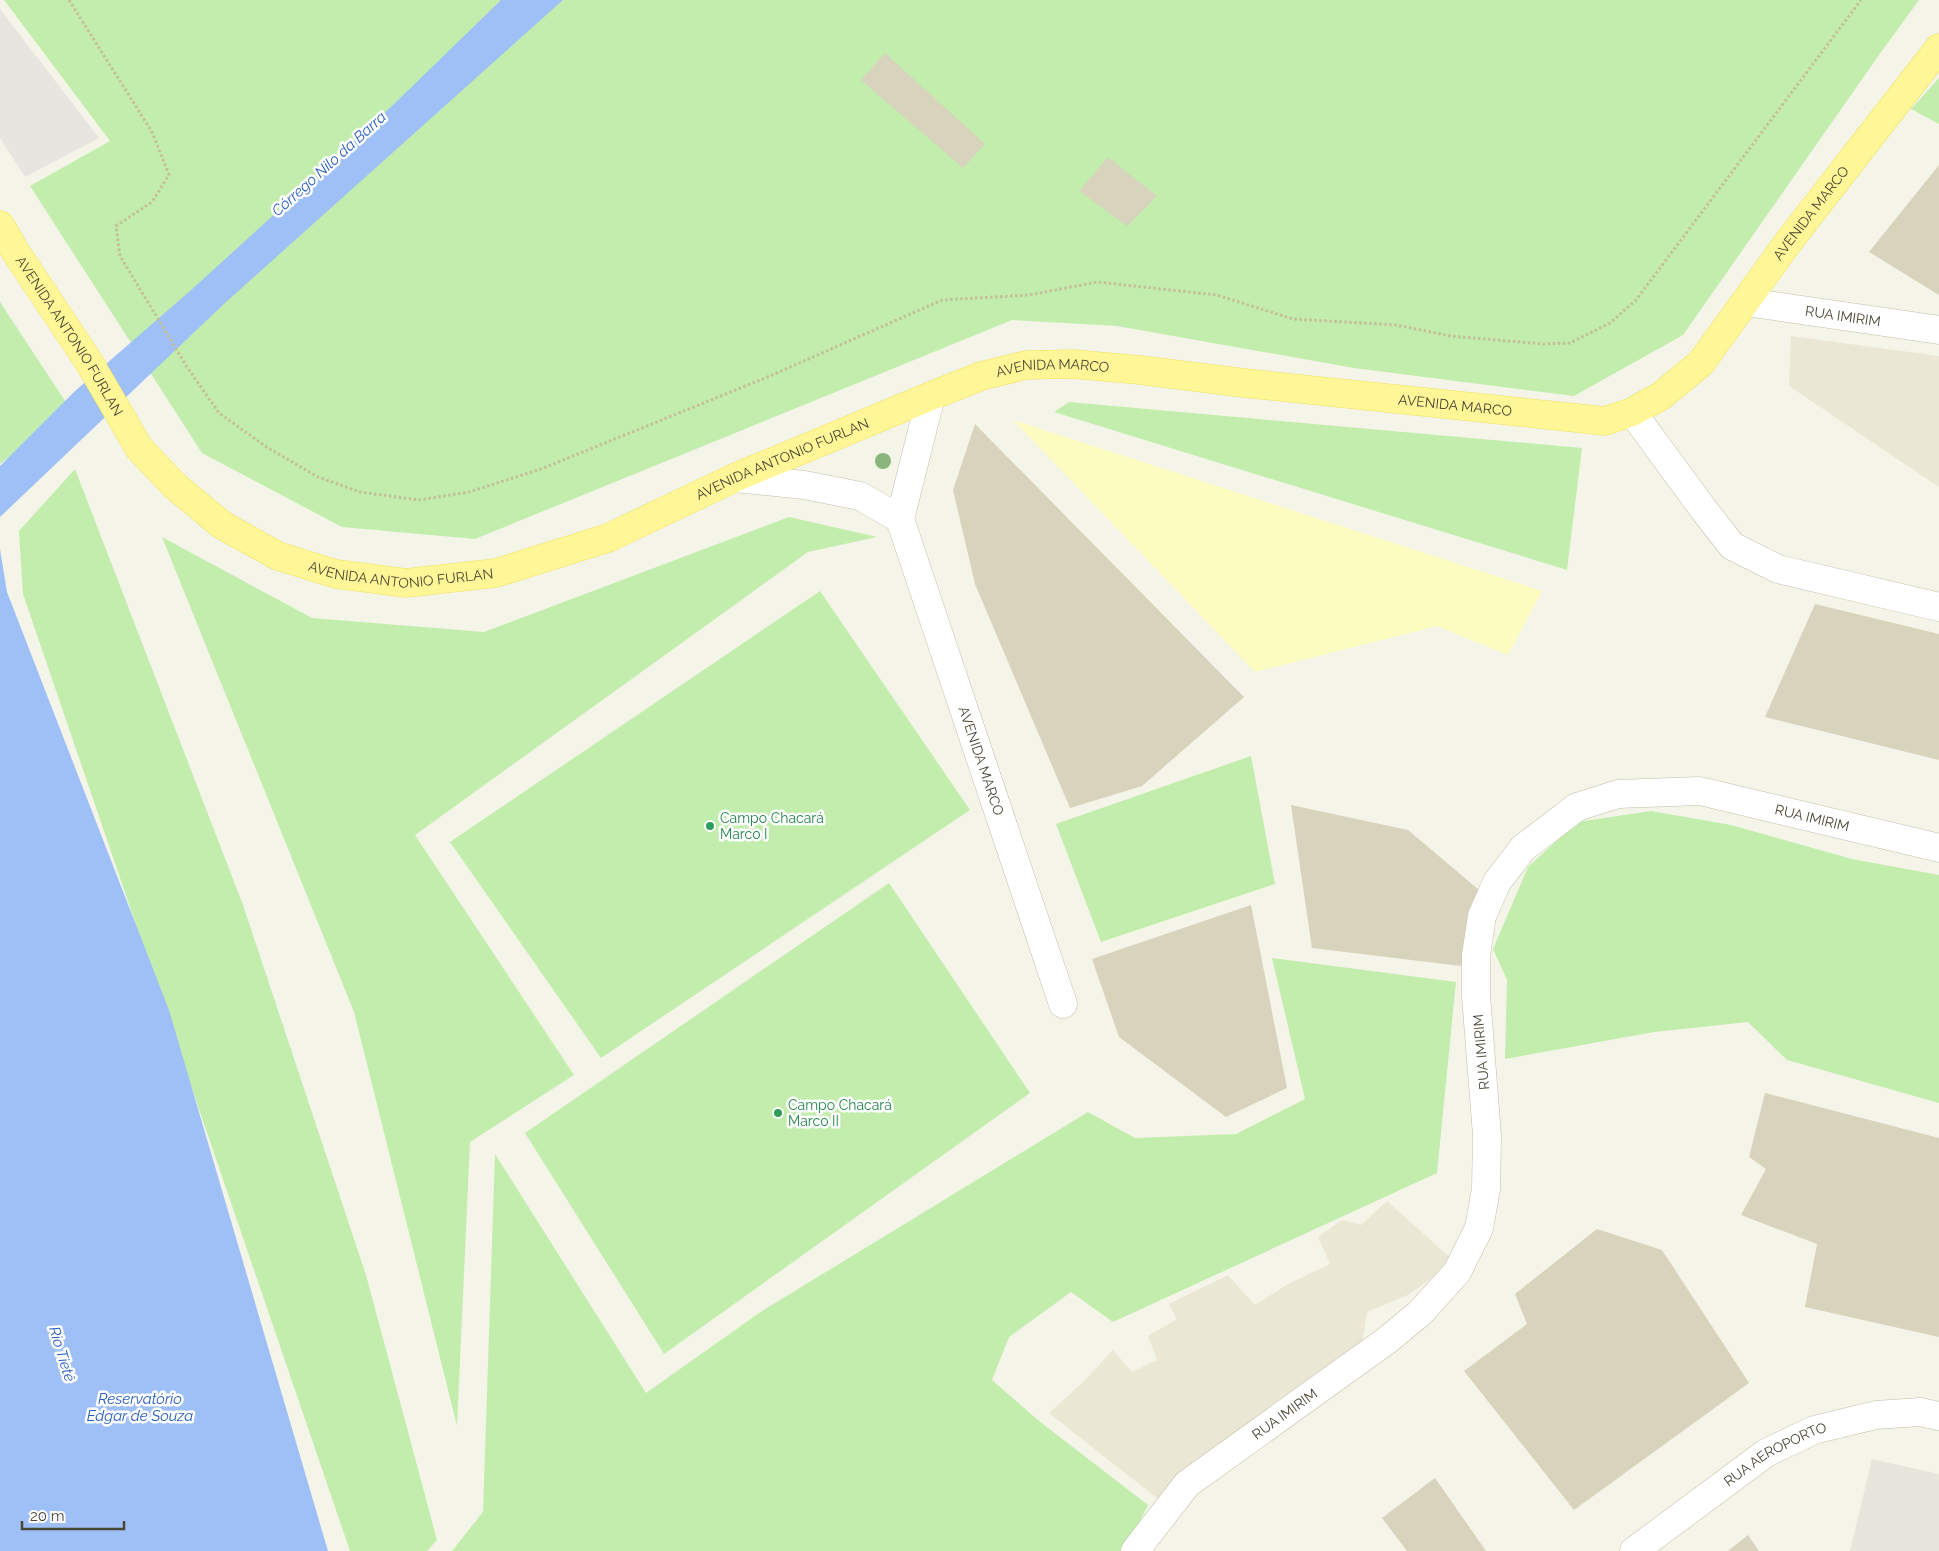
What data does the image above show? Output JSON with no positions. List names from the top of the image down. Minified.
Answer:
{"streets":{"main road":["AVENIDA MARCO","AVENIDA ANTONIO FURLAN"],"street":["RUA IMIRIM","RUA AEROPORTO"]},"crossings":[["AVENIDA MARCO","RUA IMIRIM"],["AVENIDA MARCO","AVENIDA ANTONIO FURLAN"]],"water":["Córrego Nilo da Barra","Rio Tietê","Reservatório Edgar de Souza"],"places":["Campo Chacará Marco I","Campo Chacará Marco II"],"scale_bar":"20 m"}
